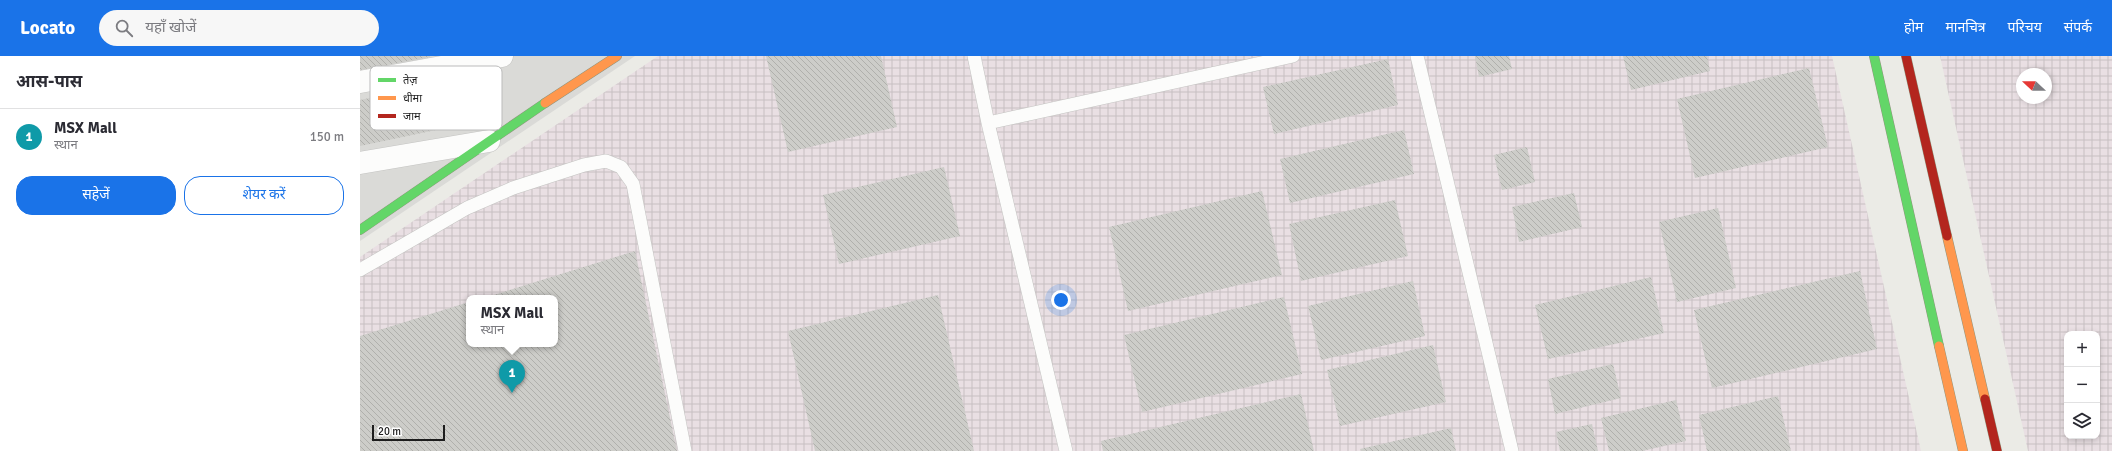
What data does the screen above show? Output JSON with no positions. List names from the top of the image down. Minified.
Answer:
{"legend":["तेज़","धीमा","जाम"],"scale_bar":"20 m","north":"left","page":{"header":"Locato","search":"यहाँ खोजें","nav":["होम","मानचित्र","परिचय","संपर्क"],"heading":"आस-पास","list":[{"mark":"1","name":"MSX Mall","note":"स्थान","value":"150 m"}],"buttons":["सहेजें","शेयर करें"],"popup":["MSX Mall","स्थान"],"map_buttons":["+","−"],"pins":"1","scale":"20 m"}}
